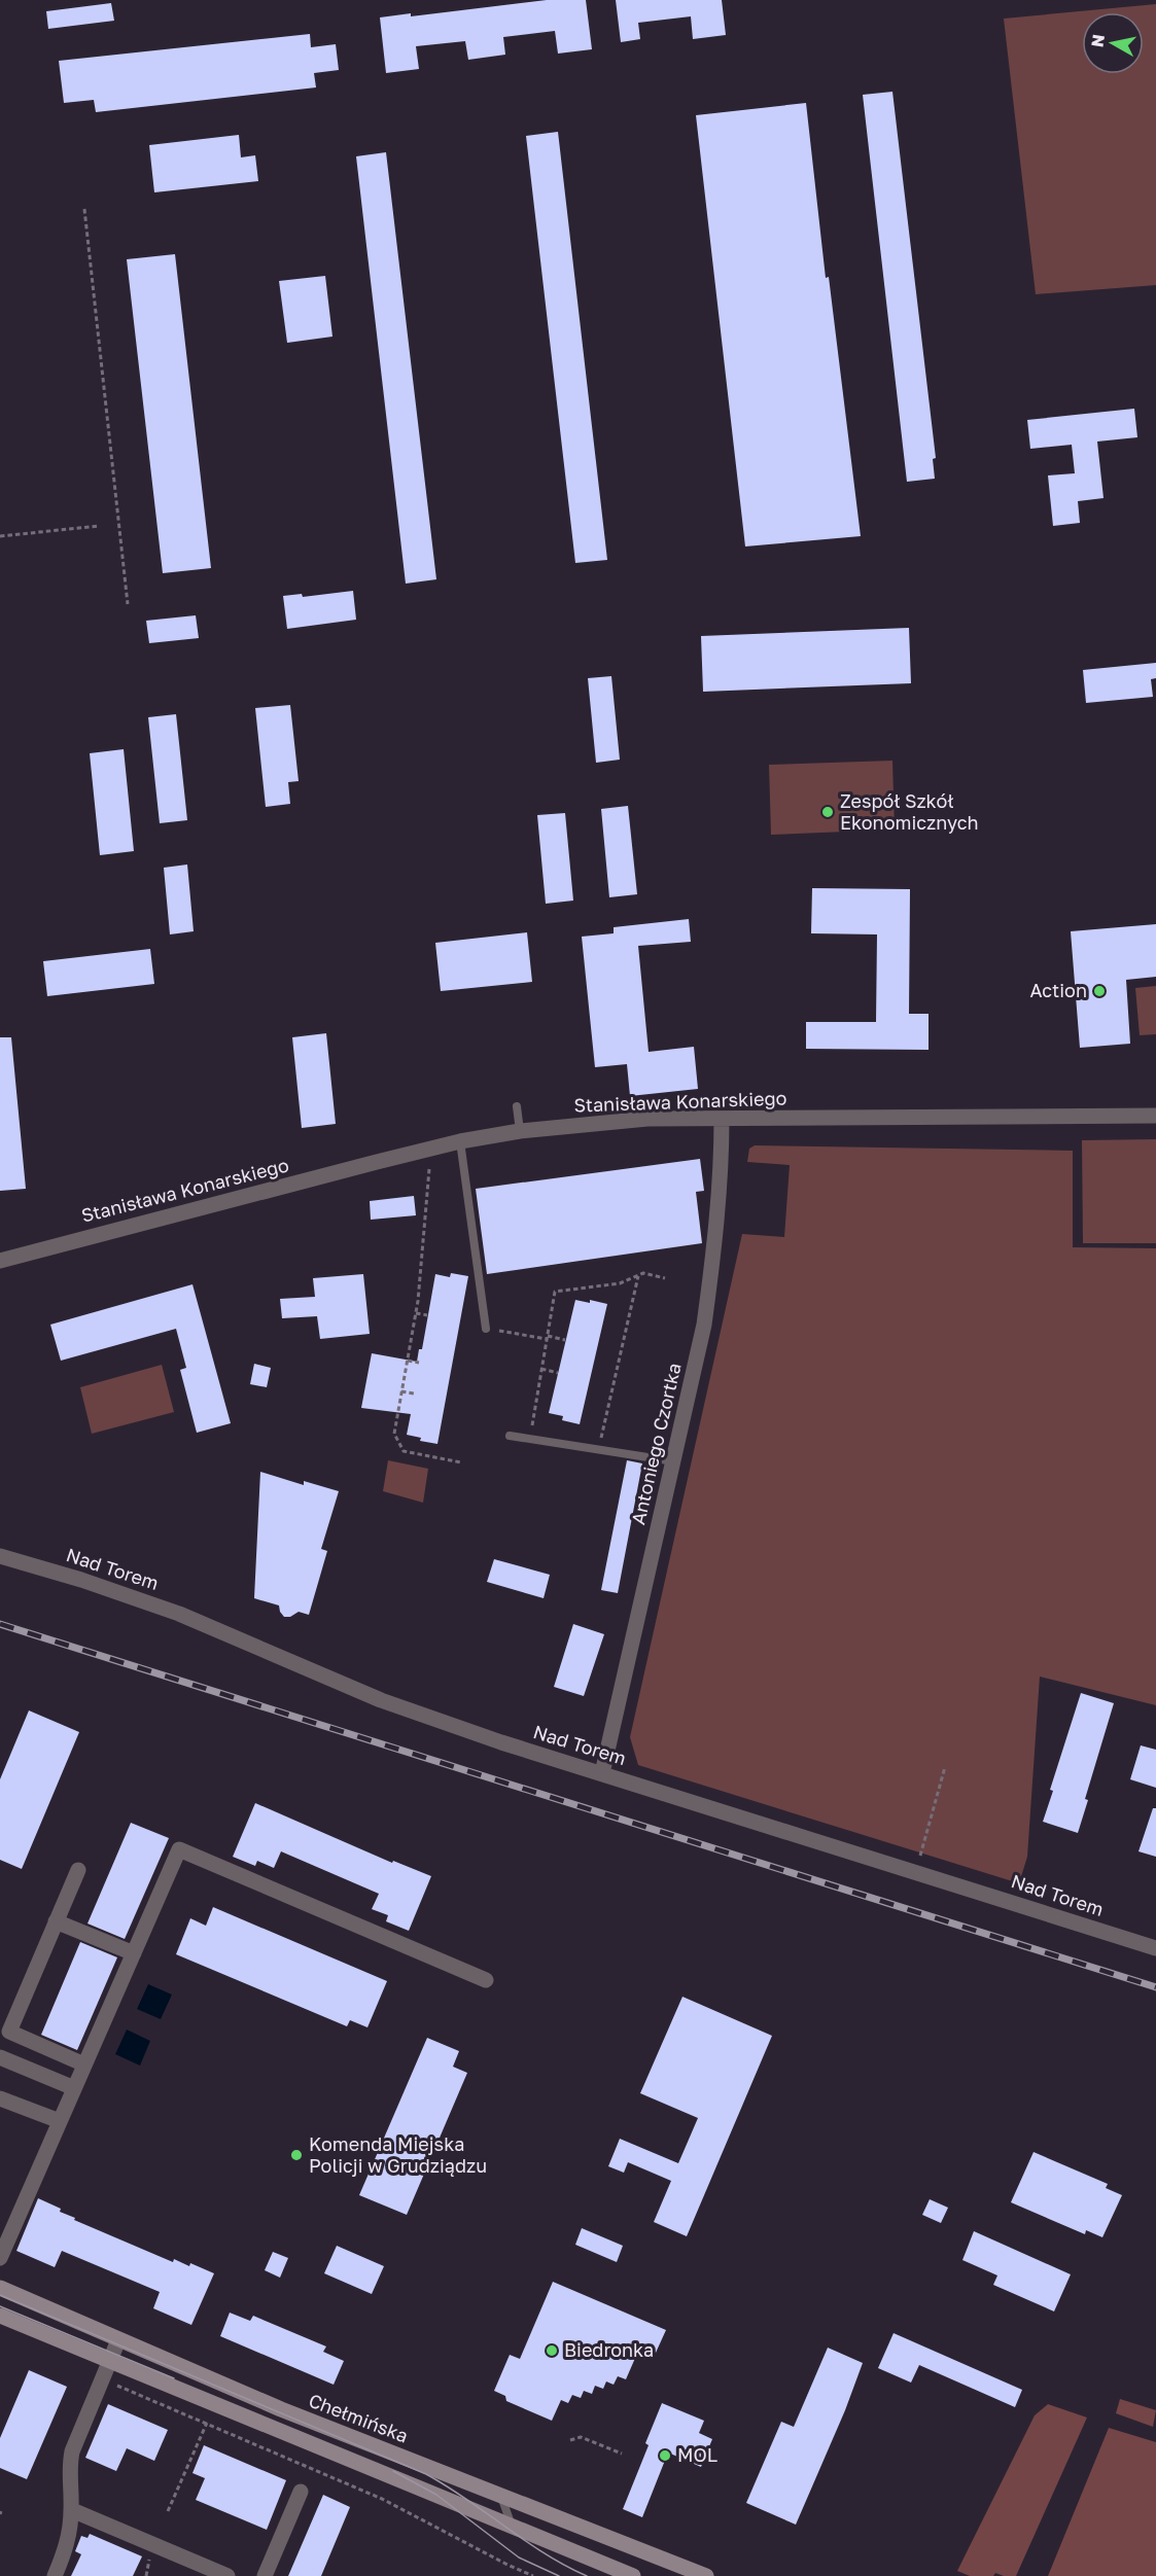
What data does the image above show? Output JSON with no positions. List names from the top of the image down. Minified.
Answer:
{"streets":{"main road":["Chełmińska"],"street":["Stanisława Konarskiego","Antoniego Czortka","Nad Torem"]},"crossings":[["Stanisława Konarskiego","Antoniego Czortka"],["Antoniego Czortka","Nad Torem"]],"places":["Zespół Szkół Ekonomicznych","Action","Komenda Miejska Policji w Grudziądzu","Biedronka","MOL"],"north":"left"}
